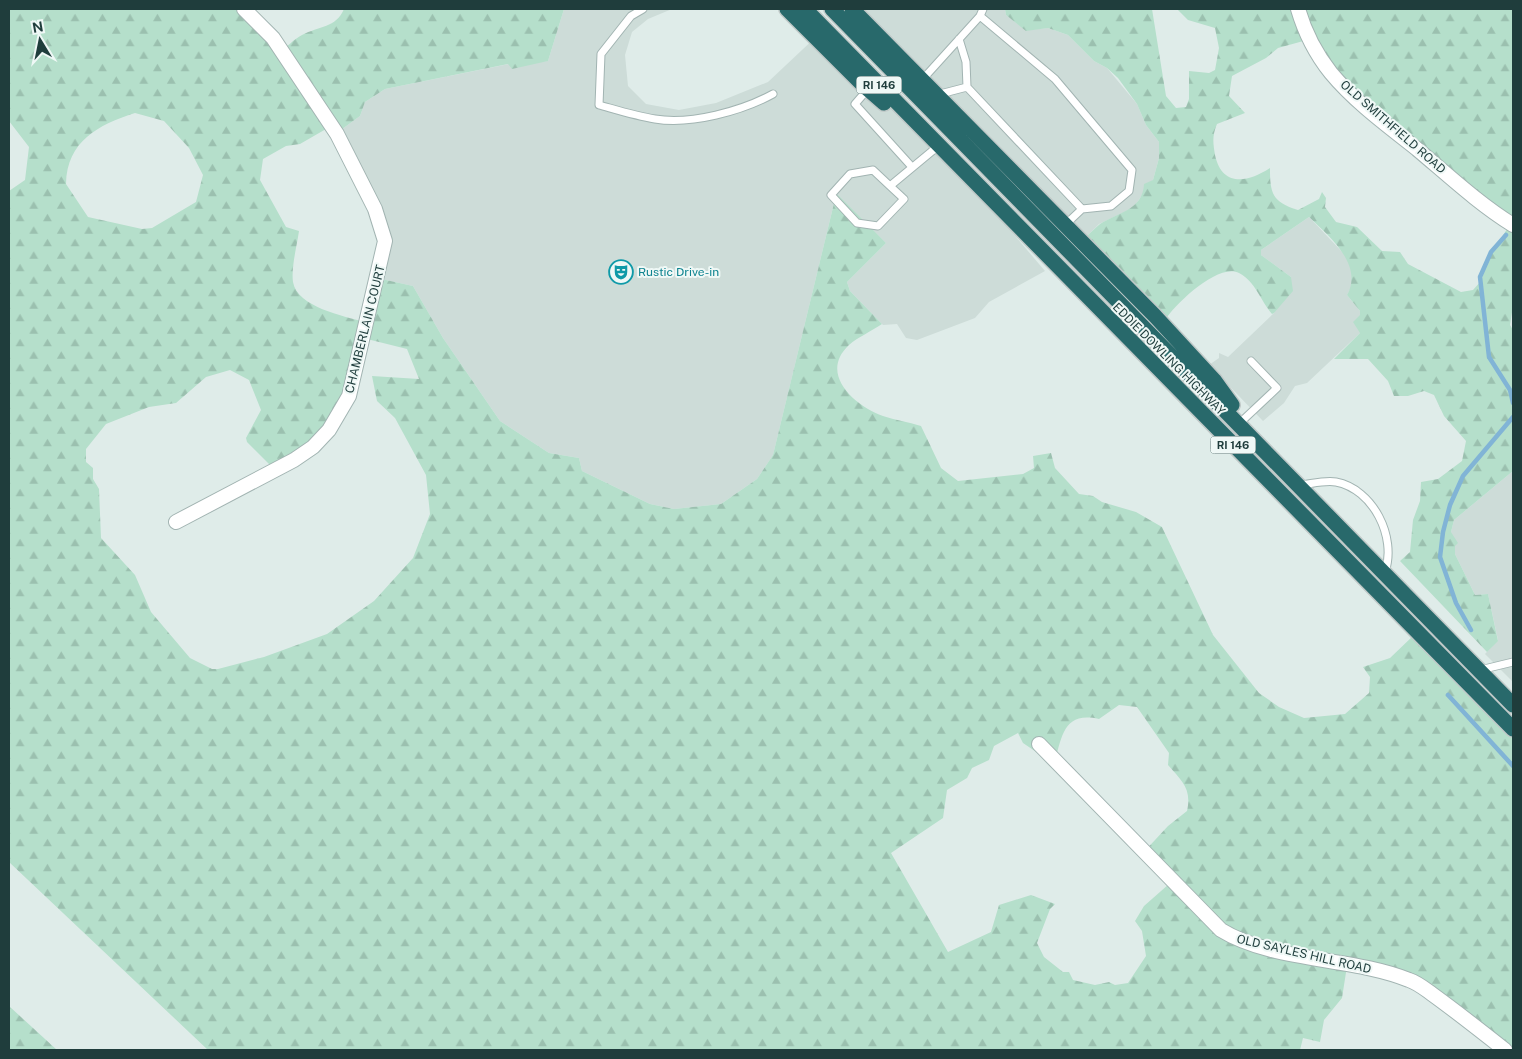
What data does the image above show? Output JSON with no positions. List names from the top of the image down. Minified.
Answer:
{"streets":{"highway":["RI 146","EDDIE DOWLING HIGHWAY"],"street":["OLD SMITHFIELD ROAD","CHAMBERLAIN COURT","OLD SAYLES HILL ROAD"]},"places":{"theatre":["Rustic Drive-in"]},"north":"top"}
